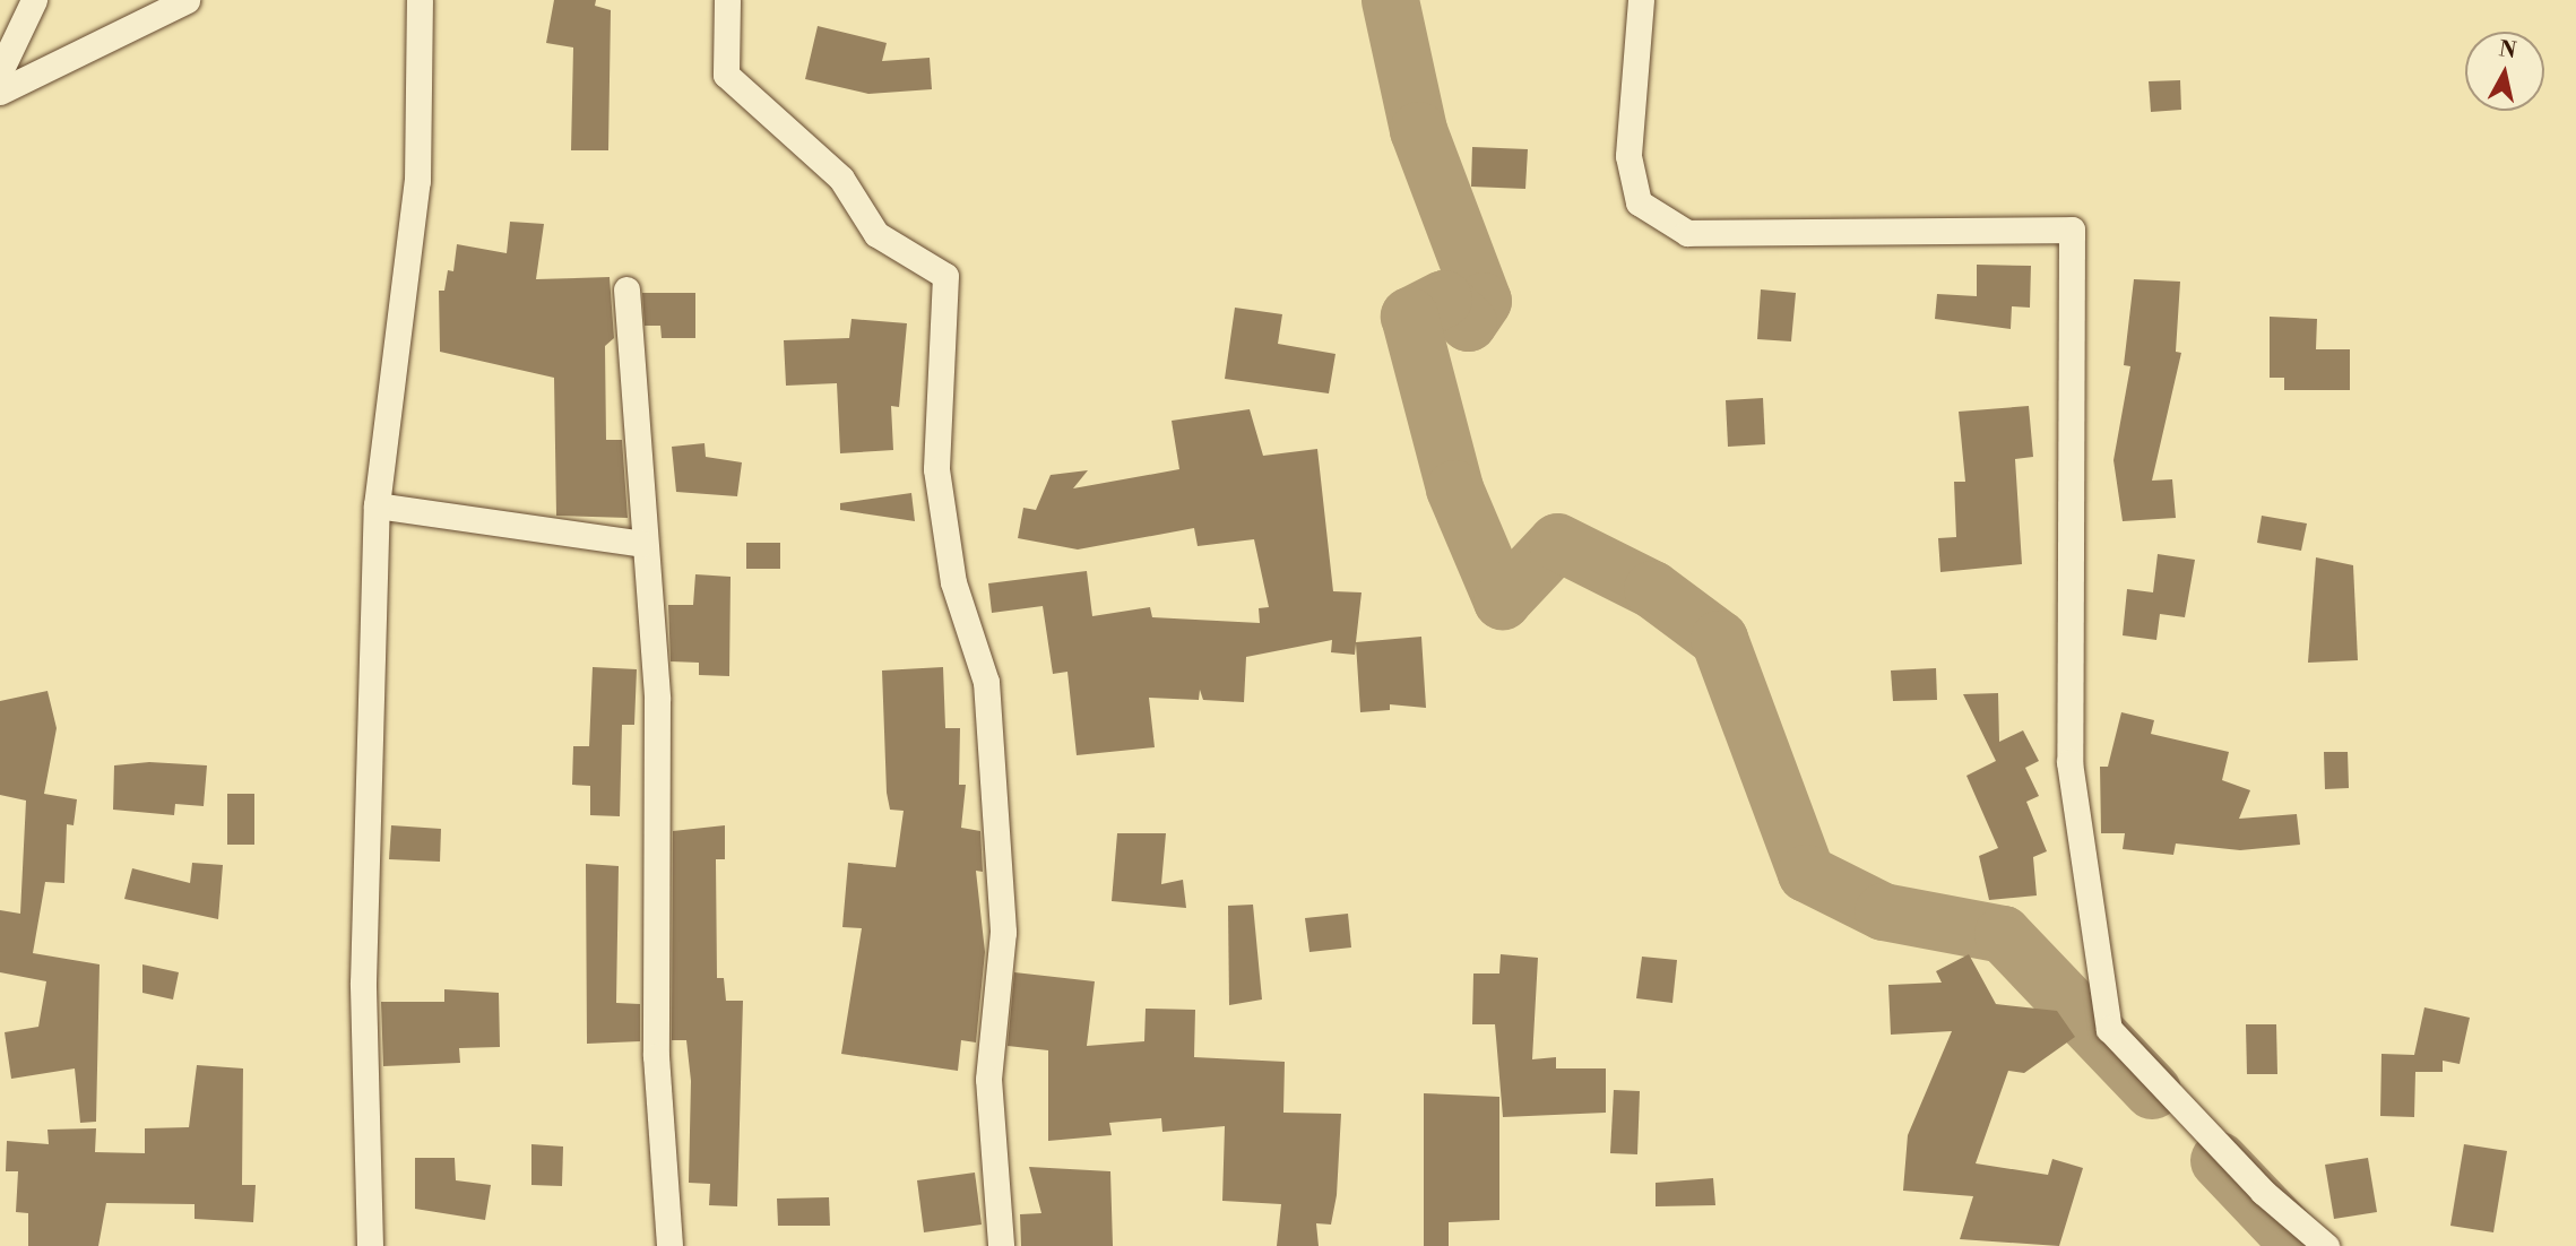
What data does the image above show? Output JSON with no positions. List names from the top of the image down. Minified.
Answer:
{"north":"top"}
